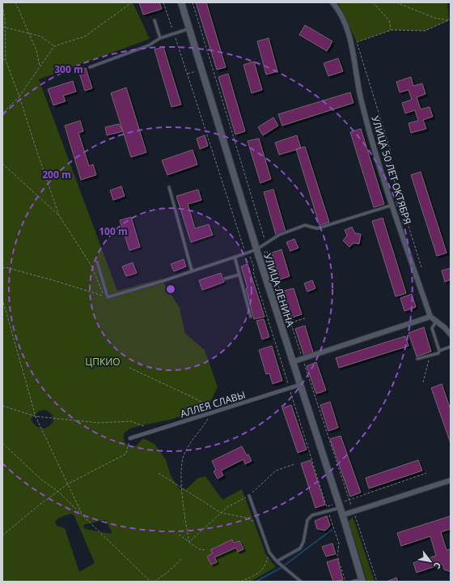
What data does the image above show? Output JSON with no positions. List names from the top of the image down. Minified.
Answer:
{"streets":{"street":["УЛИЦА 50 ЛЕТ ОКТЯБРЯ","УЛИЦА ЛЕНИНА","АЛЛЕЯ СЛАВЫ"]},"crossings":[["УЛИЦА ЛЕНИНА","АЛЛЕЯ СЛАВЫ"]],"parks":["ЦПКИО"],"north":"bottom right","rings":["300 m","200 m","100 m"]}
